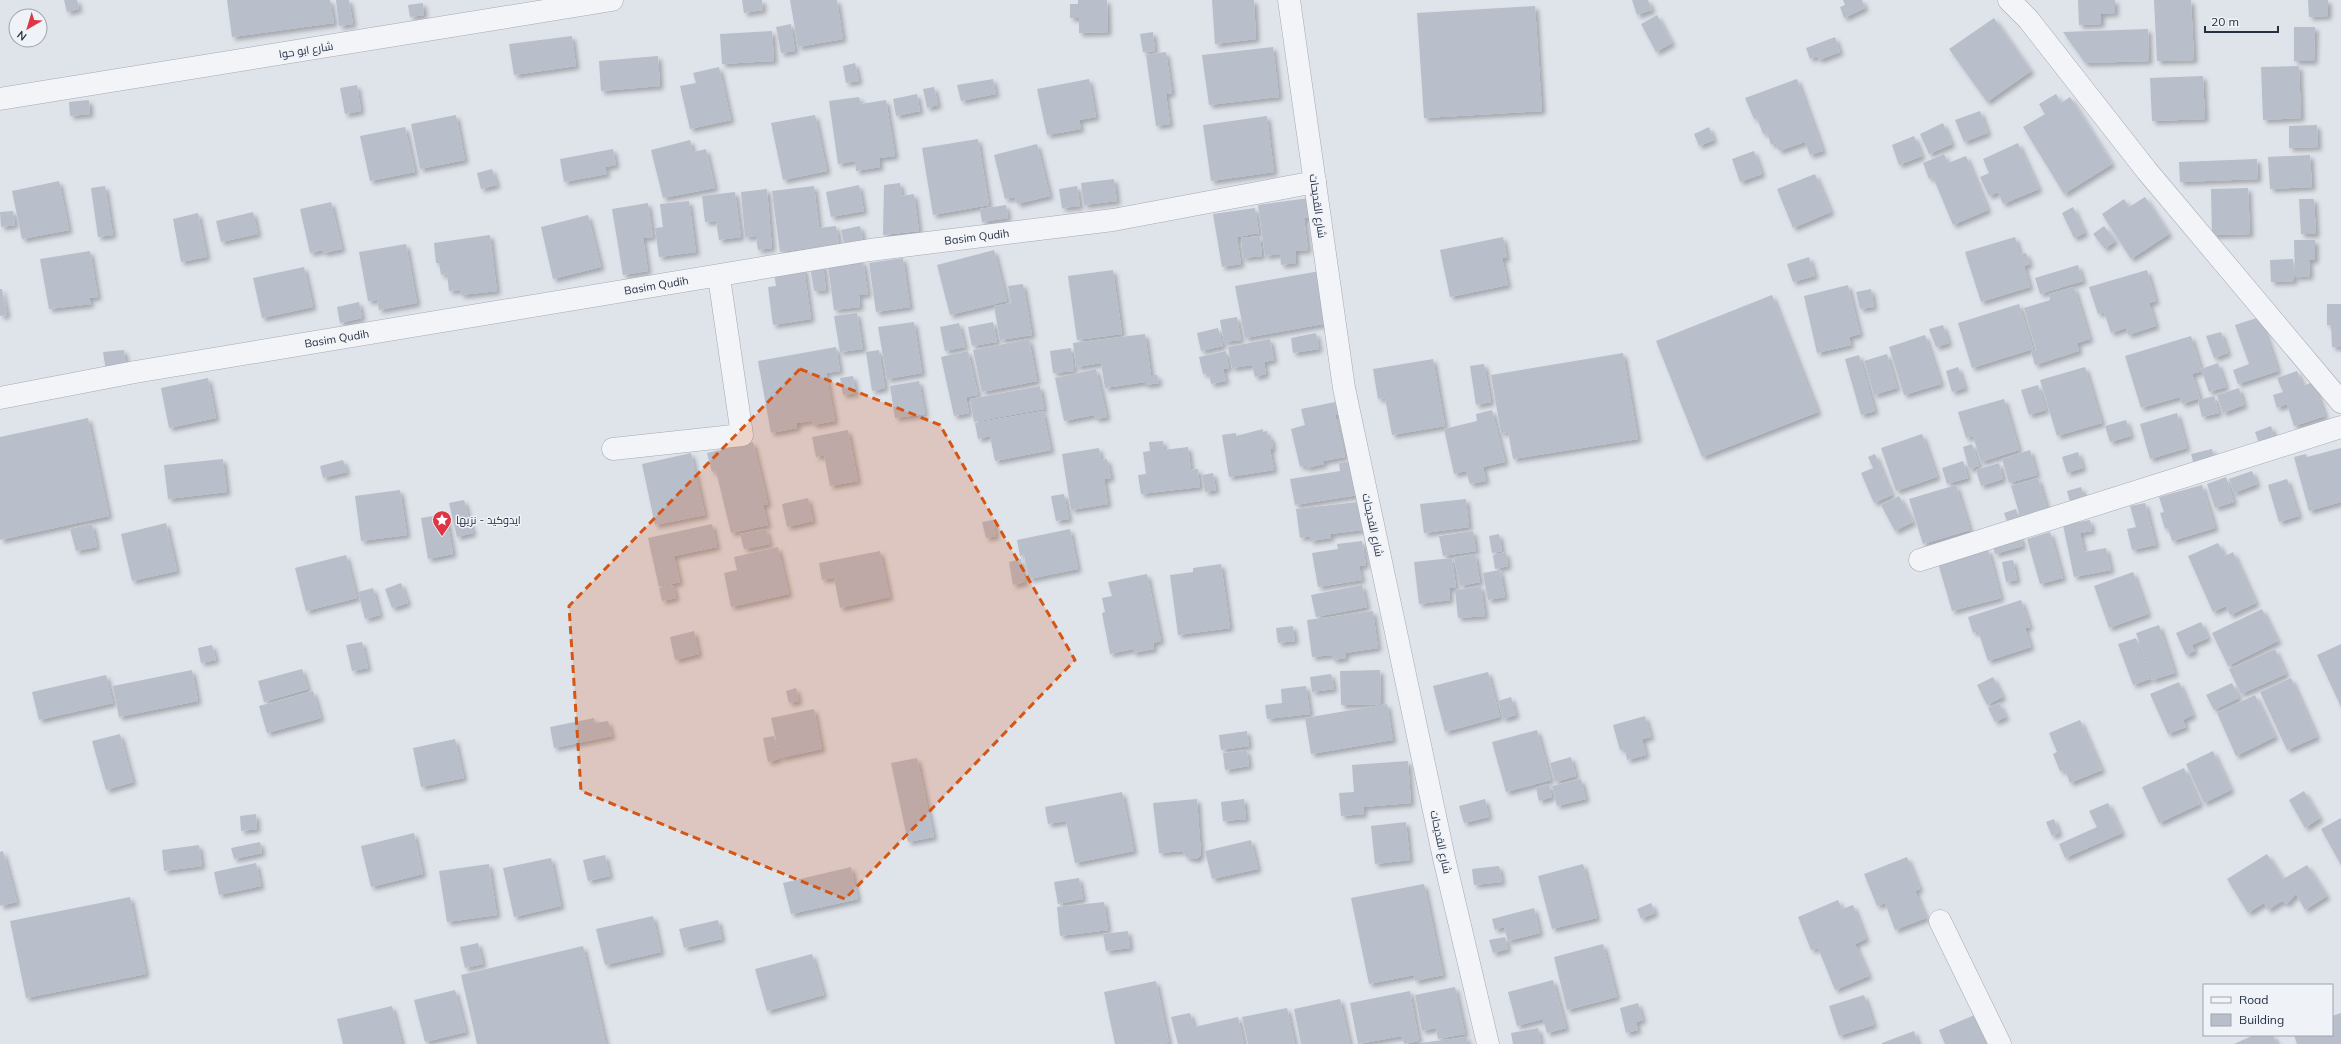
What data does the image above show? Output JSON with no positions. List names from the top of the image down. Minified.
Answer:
{"streets":{"street":["شارع ابو حوا","شارع القديحات","Basim Qudih"]},"crossings":[["شارع القديحات","Basim Qudih"]],"places":{"place":["ايدوكيد - نزيها"]},"legend":["Road","Building"],"scale_bar":"20 m","north":"bottom left"}
